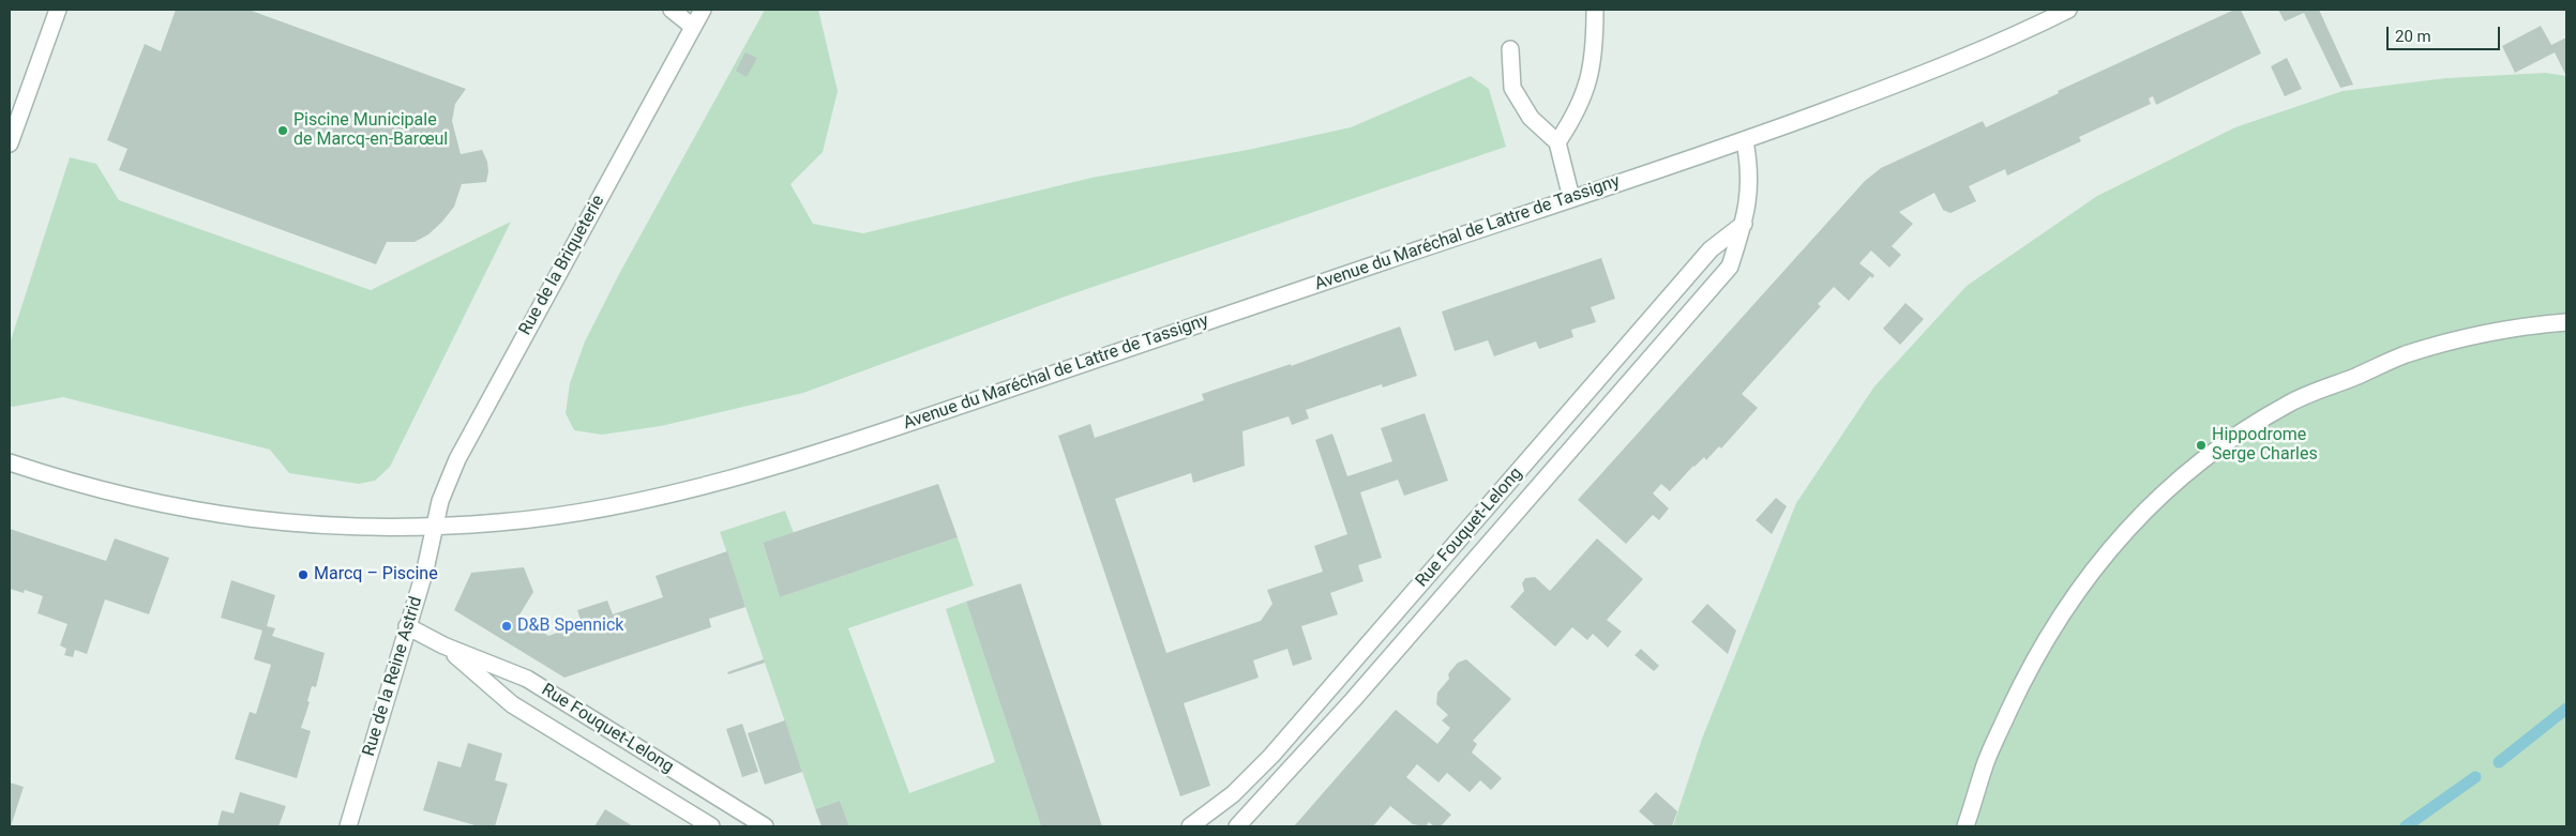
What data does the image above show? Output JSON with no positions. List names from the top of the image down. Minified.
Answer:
{"streets":{"street":["Avenue du Maréchal de Lattre de Tassigny","Rue de la Briqueterie","Rue Fouquet-Lelong","Rue de la Reine Astrid"]},"crossings":[["Avenue du Maréchal de Lattre de Tassigny","Rue de la Briqueterie"],["Avenue du Maréchal de Lattre de Tassigny","Rue Fouquet-Lelong"],["Avenue du Maréchal de Lattre de Tassigny","Rue de la Reine Astrid"],["Rue de la Briqueterie","Rue de la Reine Astrid"],["Rue Fouquet-Lelong","Rue de la Reine Astrid"]],"places":["Piscine Municipale de Marcq-en-Barœul","Hippodrome Serge Charles","Marcq – Piscine","D&B Spennick"],"scale_bar":"20 m"}
